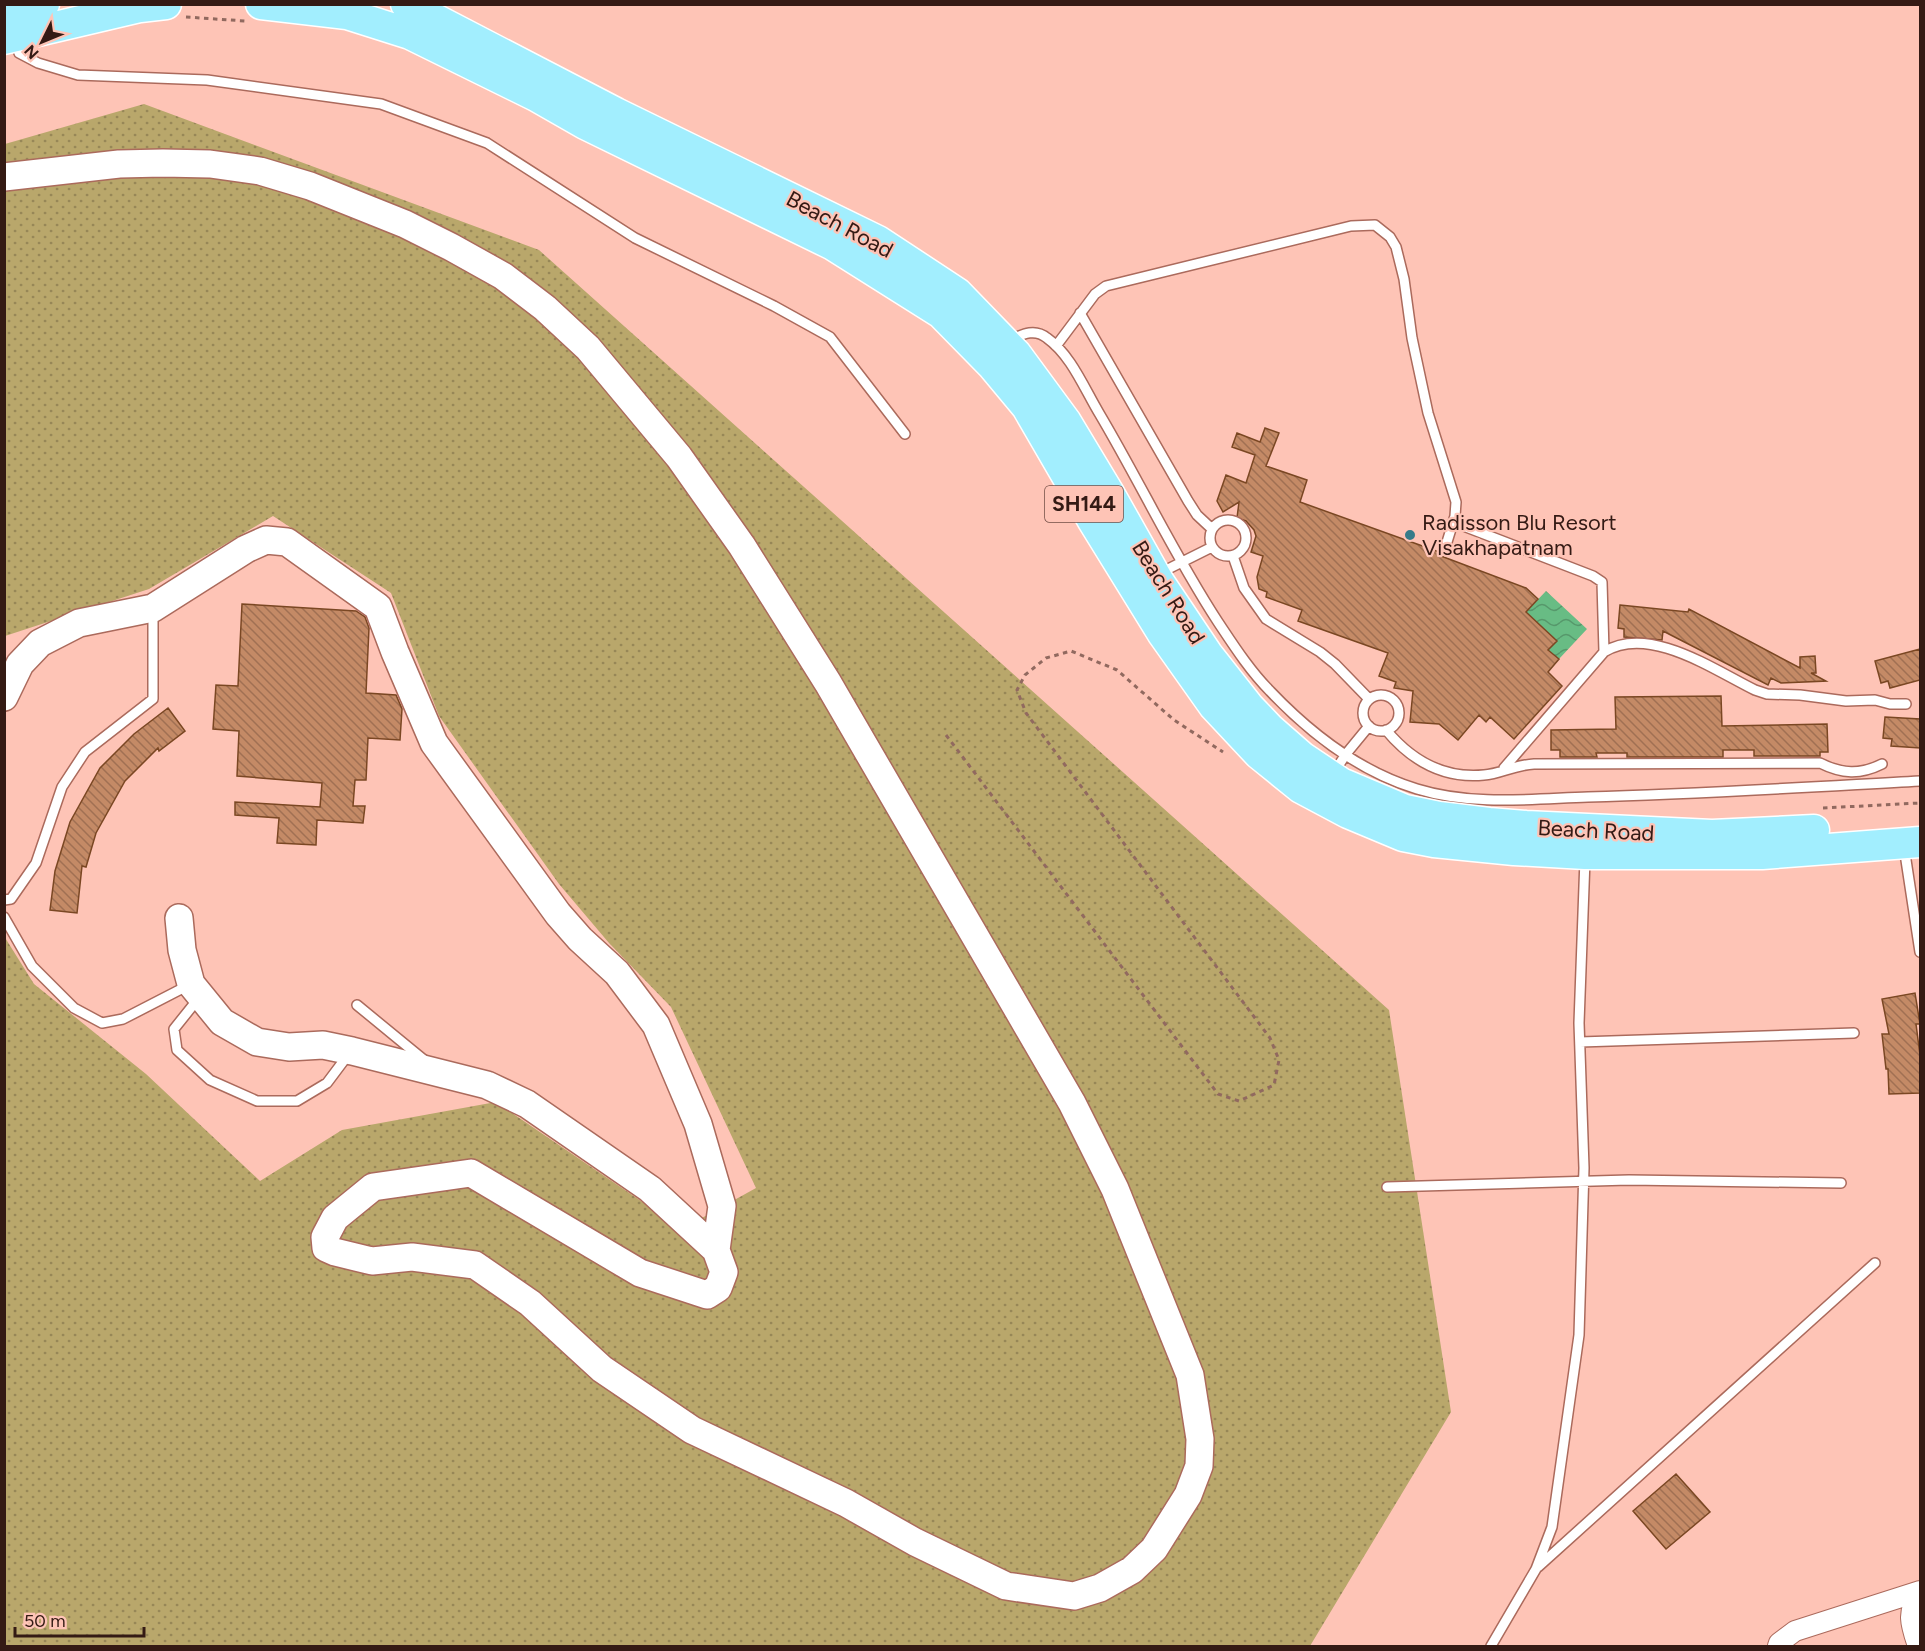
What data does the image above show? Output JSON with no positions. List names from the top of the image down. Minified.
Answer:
{"streets":{"main road":["Beach Road","SH144"]},"crossings":[["Beach Road","SH144"]],"places":["Radisson Blu Resort Visakhapatnam"],"scale_bar":"50 m","north":"bottom left"}
